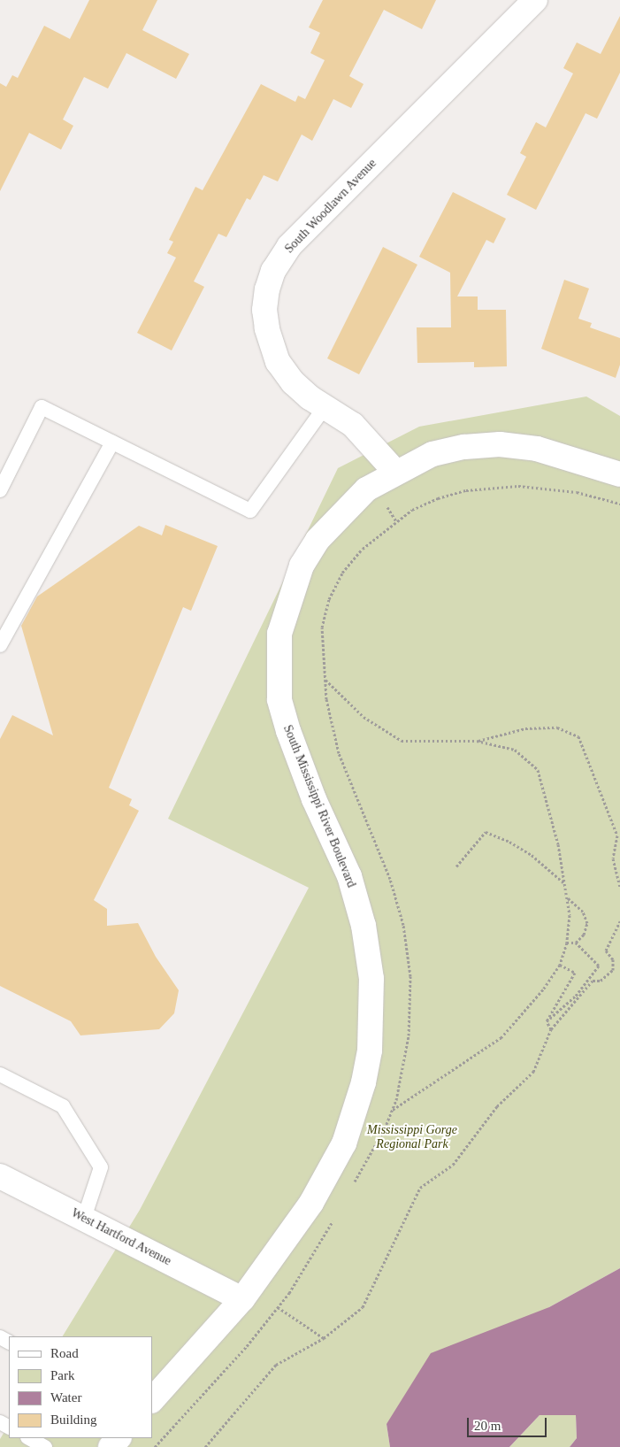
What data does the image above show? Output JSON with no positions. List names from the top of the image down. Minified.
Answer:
{"streets":{"street":["South Woodlawn Avenue","South Mississippi River Boulevard","West Hartford Avenue"]},"crossings":[["South Woodlawn Avenue","South Mississippi River Boulevard"],["South Mississippi River Boulevard","West Hartford Avenue"]],"parks":["Mississippi Gorge Regional Park"],"legend":["Road","Park","Water","Building"],"scale_bar":"20 m"}
